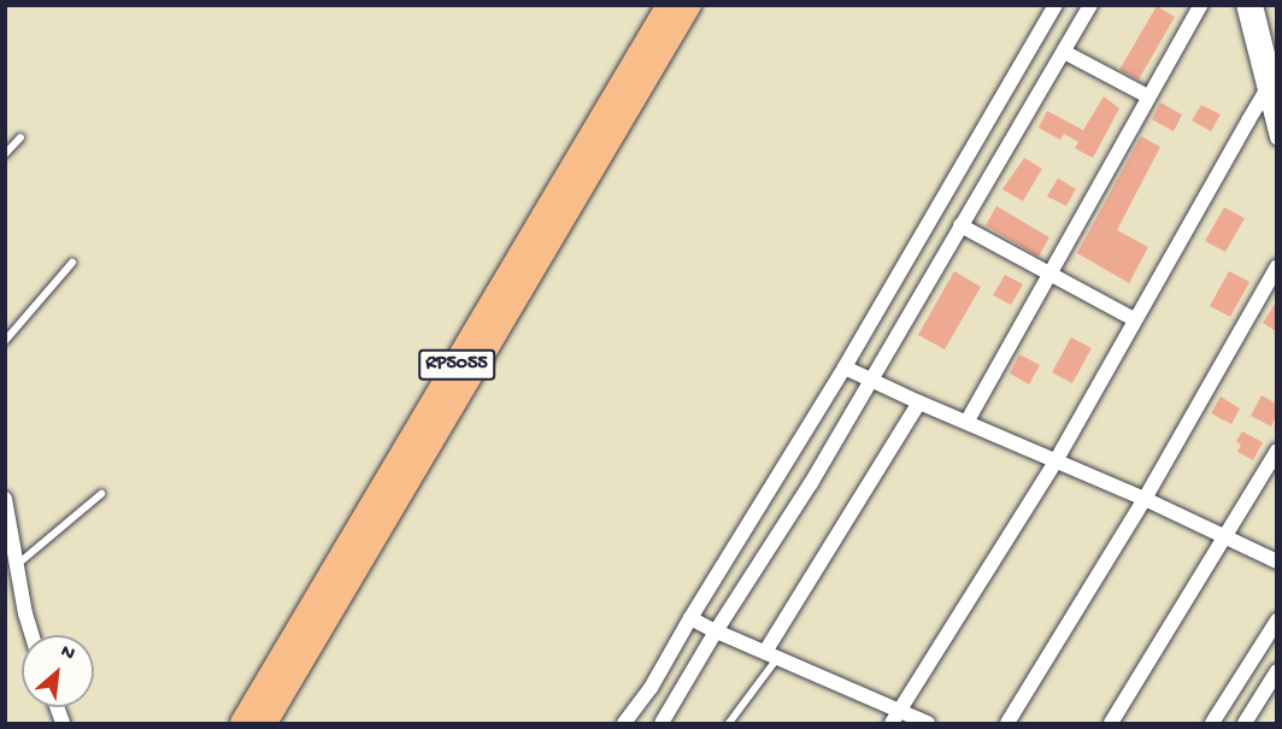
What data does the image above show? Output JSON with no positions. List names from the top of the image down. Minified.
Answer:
{"streets":{"highway":["RP5055"]},"north":"top right"}
